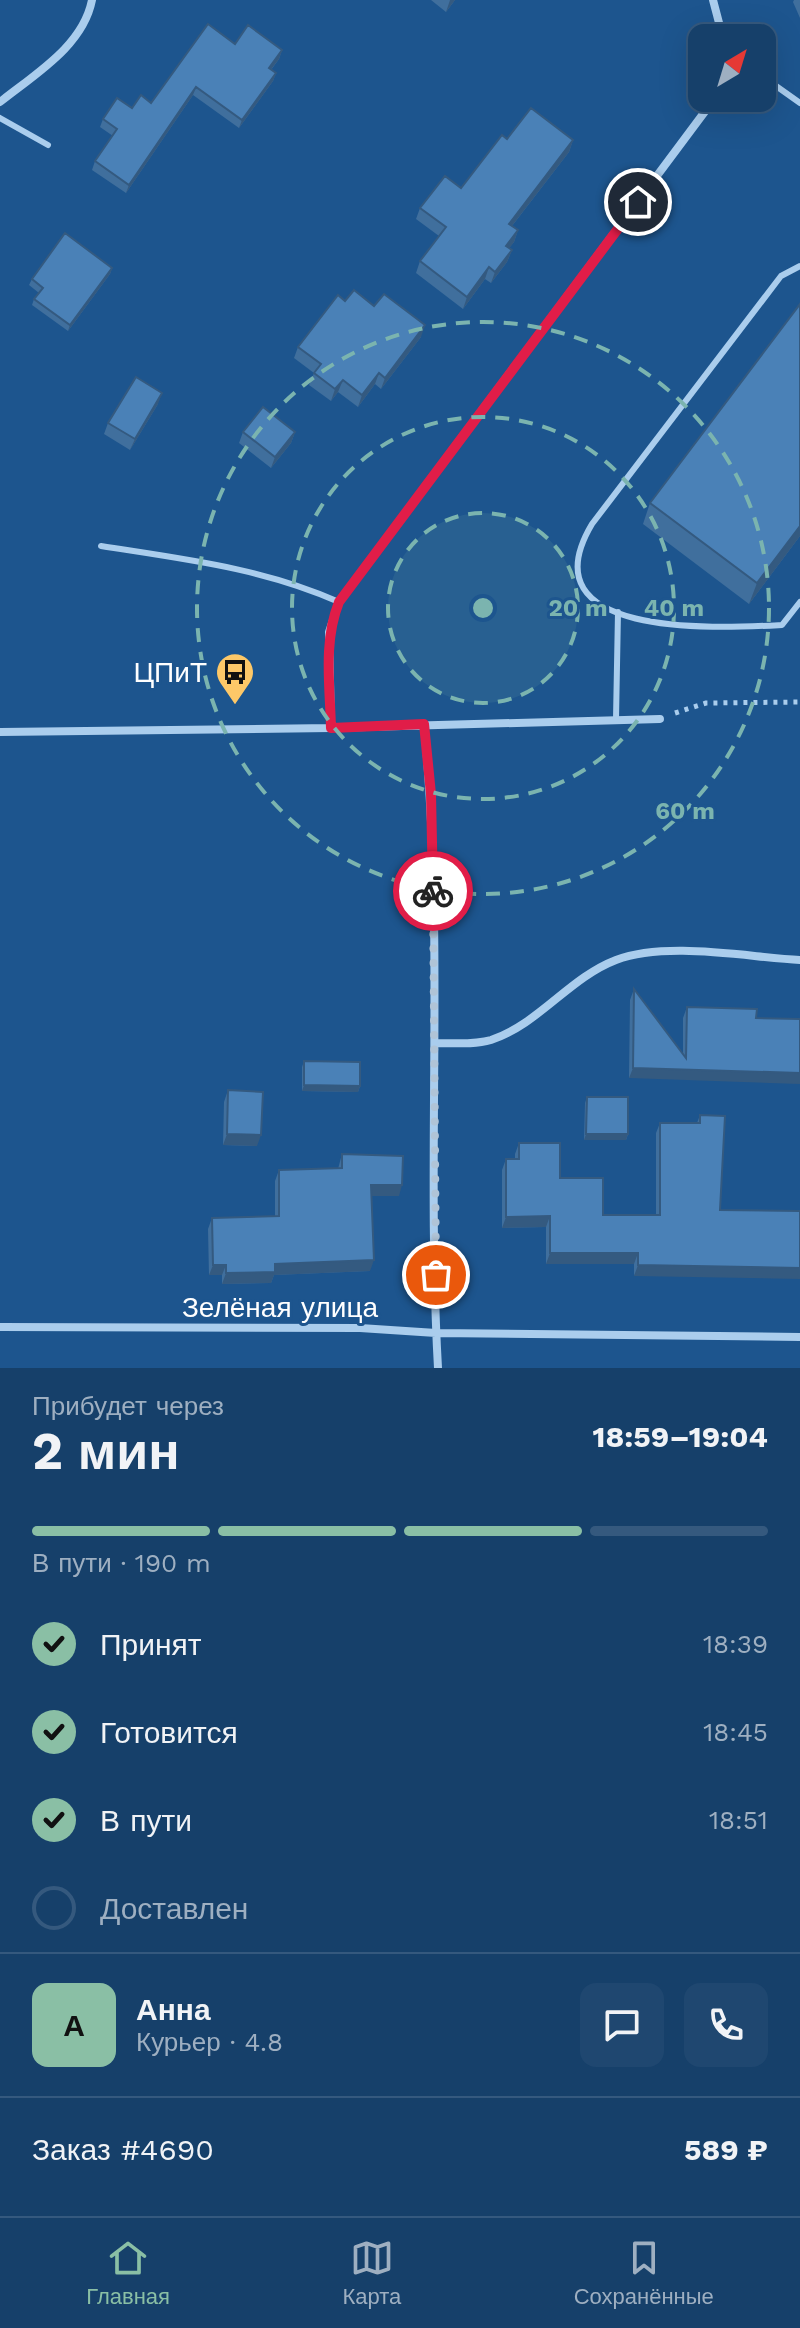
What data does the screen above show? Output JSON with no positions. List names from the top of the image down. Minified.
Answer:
{"streets":{"street":["Зелёная улица"]},"places":{"bus stop":["ЦПиТ"]},"north":"top right","page":{"heading":["2 мин","Прибудет через","18:59–19:04"],"panel":["Анна","Курьер · 4.8","Заказ #4690","589 ₽"],"bar":"В пути · 190 m","list":[["Принят","18:39"],["Готовится","18:45"],["В пути","18:51"],"Доставлен"],"round":"А","tabs":["Главная","Карта","Сохранённые"]},"rings":["20 m","40 m","60 m"]}
